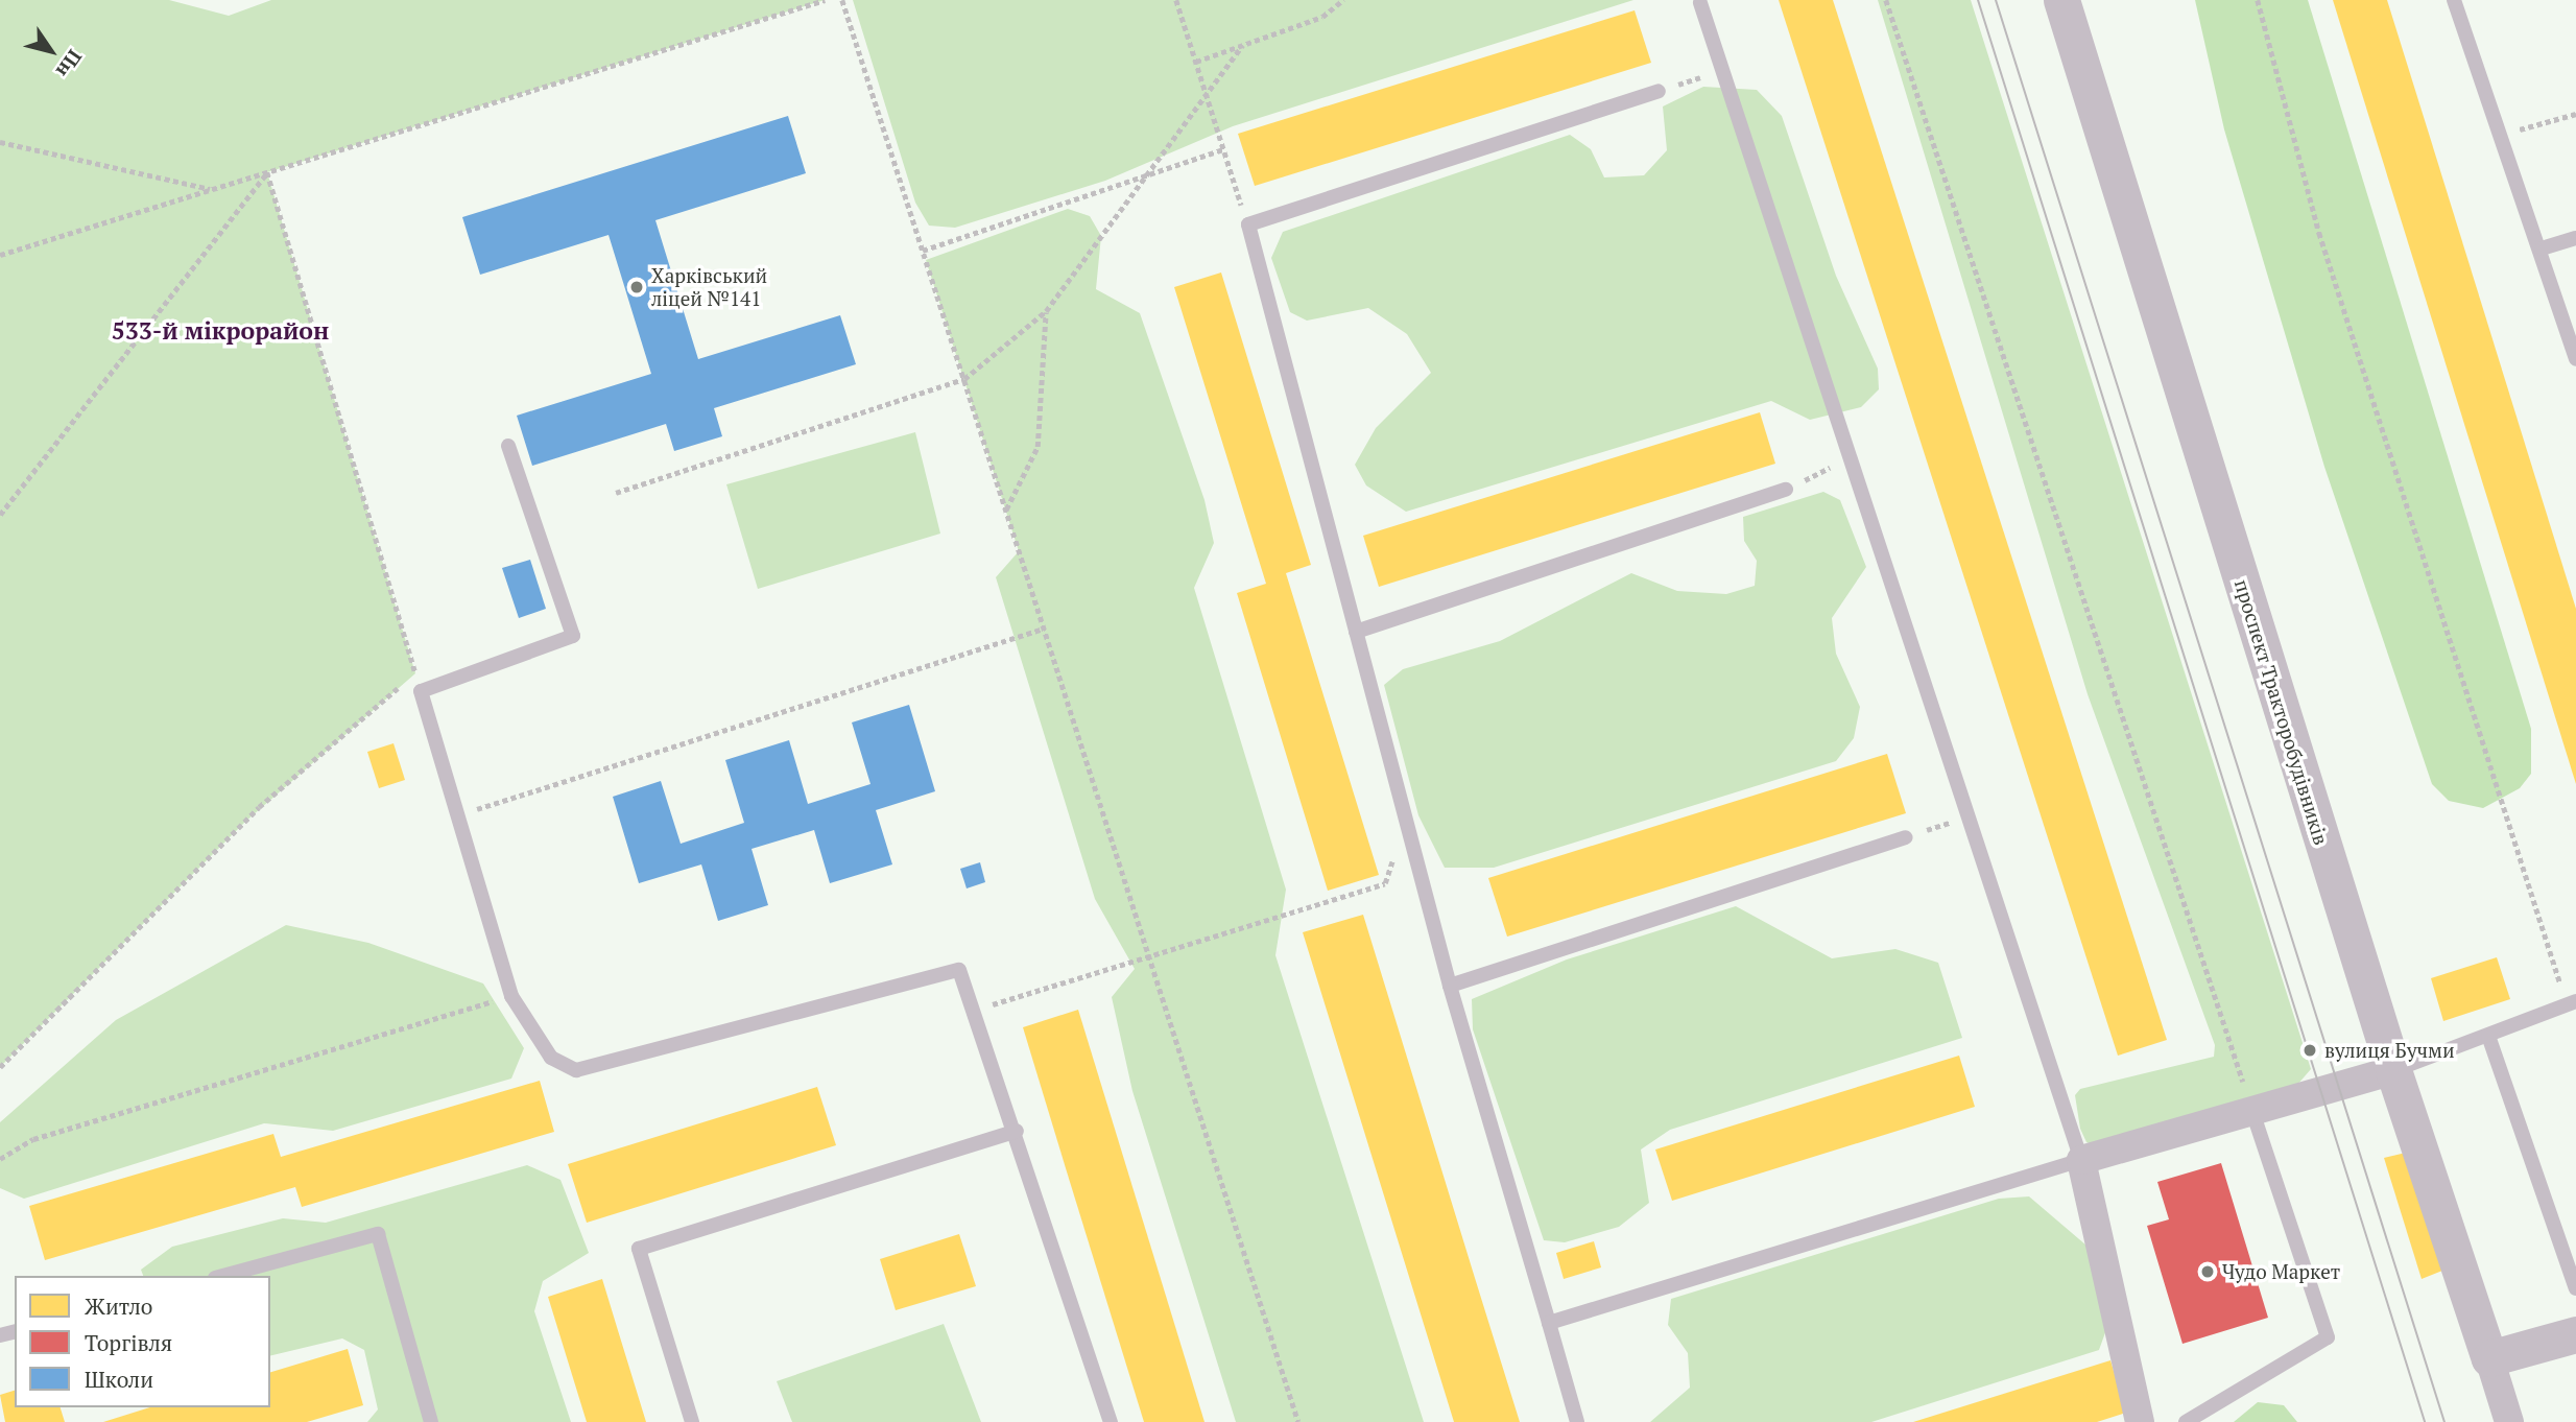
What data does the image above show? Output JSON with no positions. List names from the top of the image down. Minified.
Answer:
{"streets":{"street":["проспект Тракторобудівників"]},"districts":["533-й мікрорайон"],"places":["Харківський ліцей №141","вулиця Бучми","Чудо Маркет"],"legend":["Житло","Торгівля","Школи"],"north":"bottom right"}
